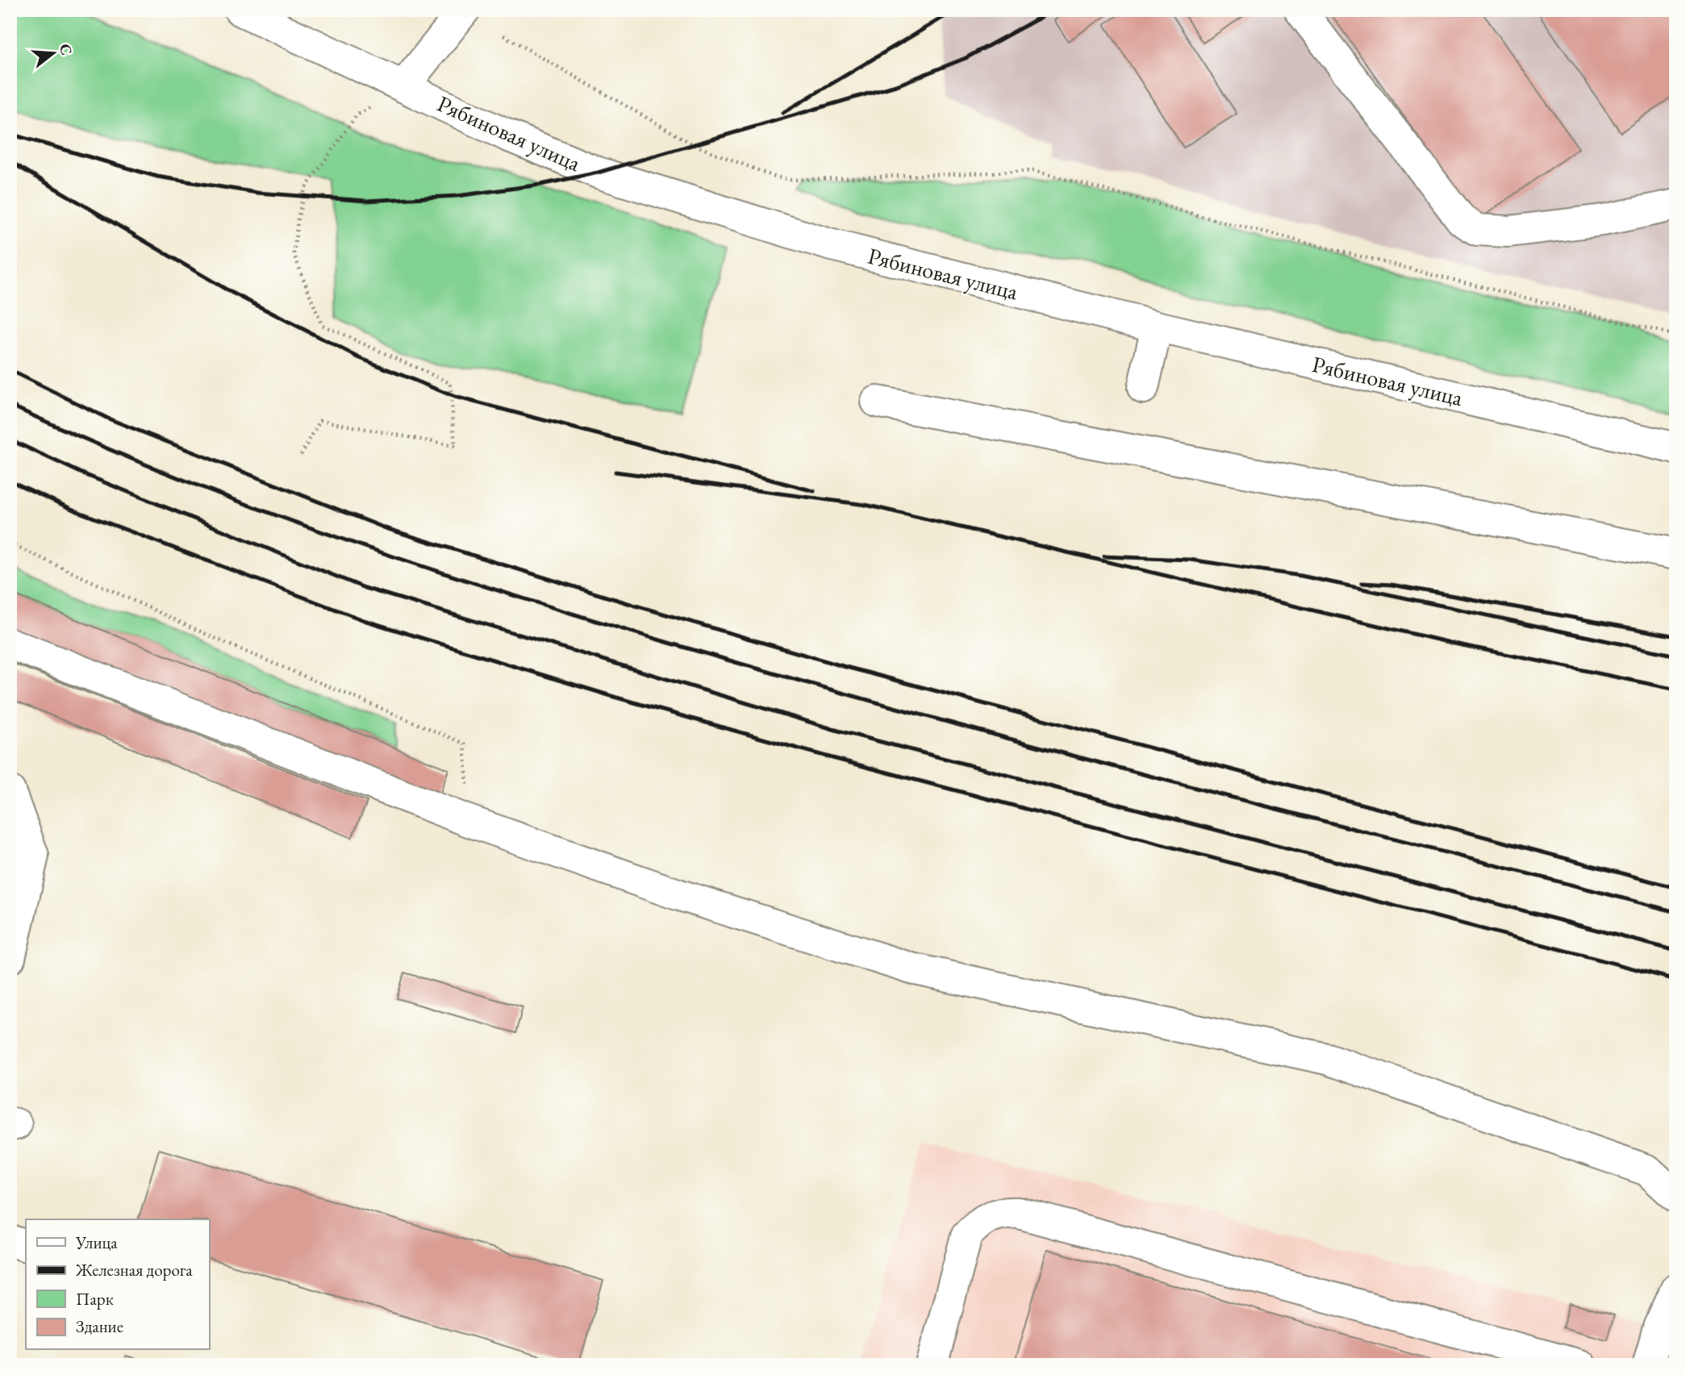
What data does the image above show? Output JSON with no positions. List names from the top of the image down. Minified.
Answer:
{"streets":{"street":["Рябиновая улица"]},"legend":["Улица","Железная дорога","Парк","Здание"],"north":"right"}
